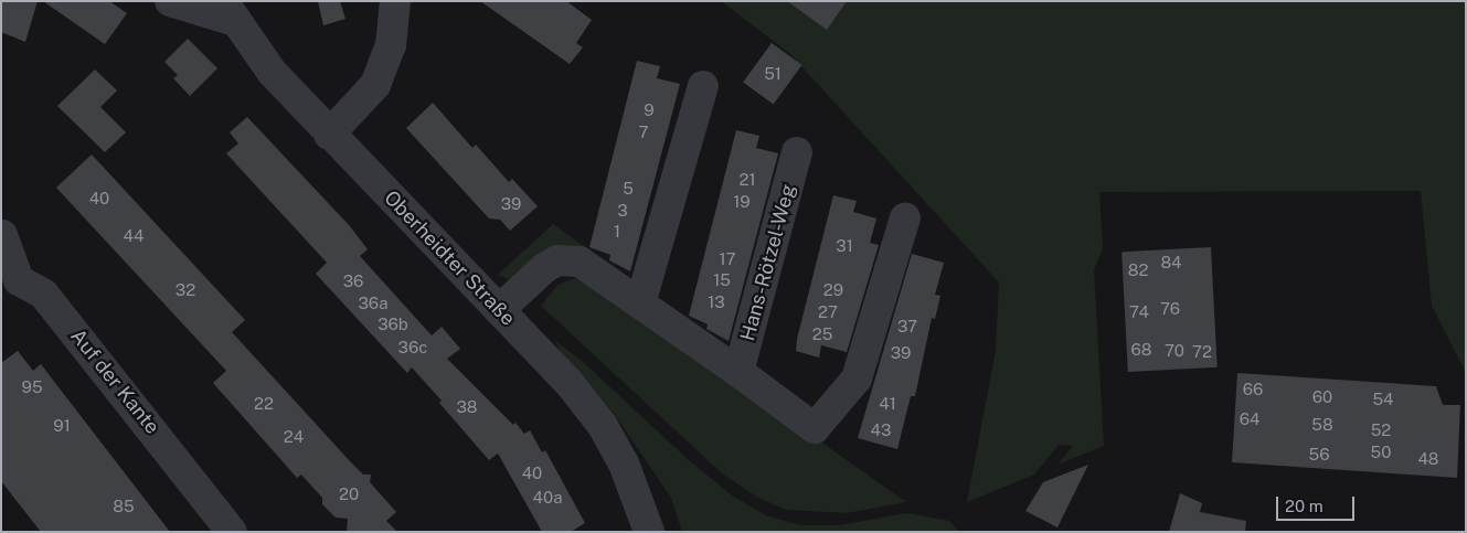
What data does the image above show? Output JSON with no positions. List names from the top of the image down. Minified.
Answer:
{"streets":{"street":["Oberheidter Straße","Hans-Rötzel-Weg","Auf der Kante"]},"crossings":[["Oberheidter Straße","Hans-Rötzel-Weg"]],"house_numbers":["51","9","7","21","5","40","19","39","3","1","44","31","17","84","82","15","36","32","29","13","36a","76","27","74","36b","37","25","36c","68","70","72","39","95","66","60","54","22","41","38","64","58","91","43","52","24","50","56","48","40","20","40a","85"],"scale_bar":"20 m"}
